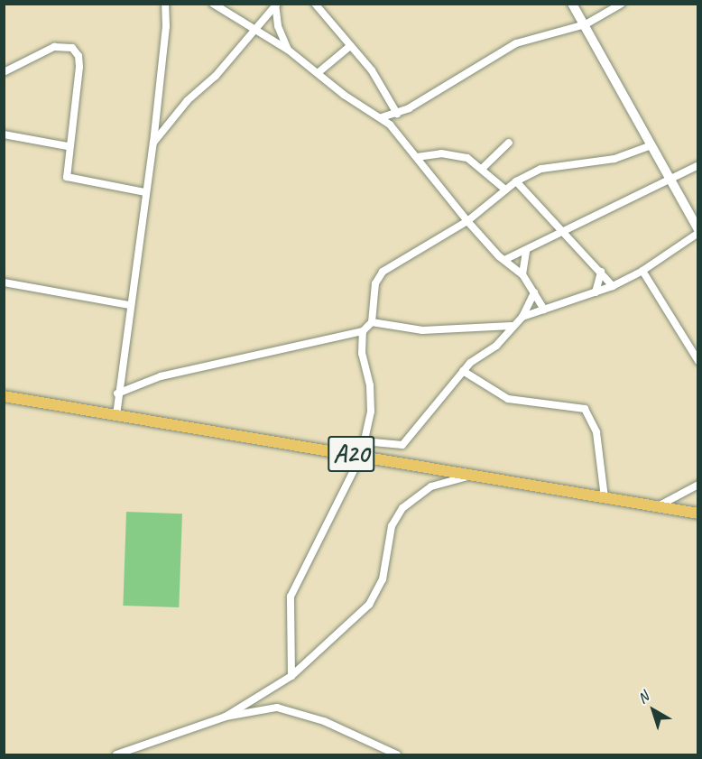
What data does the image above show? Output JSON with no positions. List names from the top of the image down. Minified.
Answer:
{"streets":{"main road":["A20"]},"north":"top left"}
